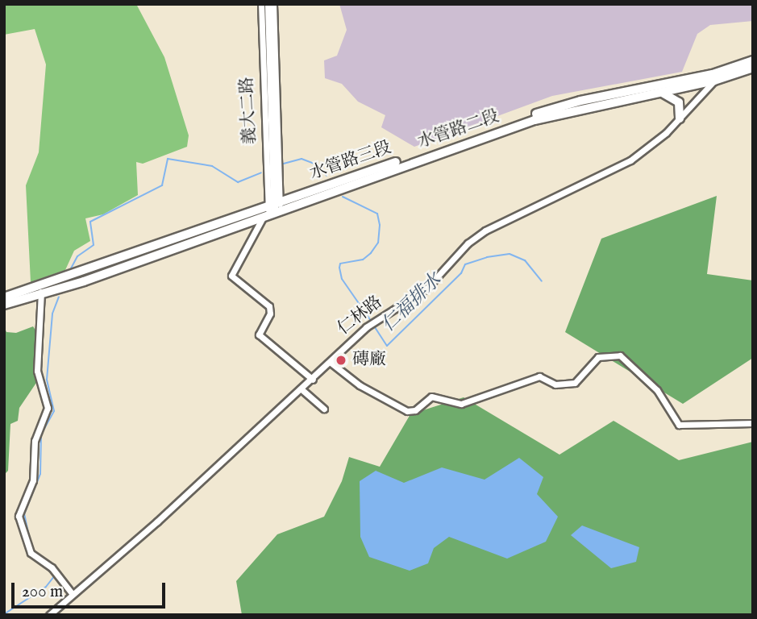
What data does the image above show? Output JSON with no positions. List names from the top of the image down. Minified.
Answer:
{"streets":{"main road":["水管路二段","水管路三段","仁林路"],"street":["義大二路"]},"crossings":[["義大二路","水管路二段"],["義大二路","水管路三段"],["水管路二段","水管路三段"],["水管路三段","仁林路"]],"water":["仁福排水"],"places":["磚廠"],"scale_bar":"200 m"}
